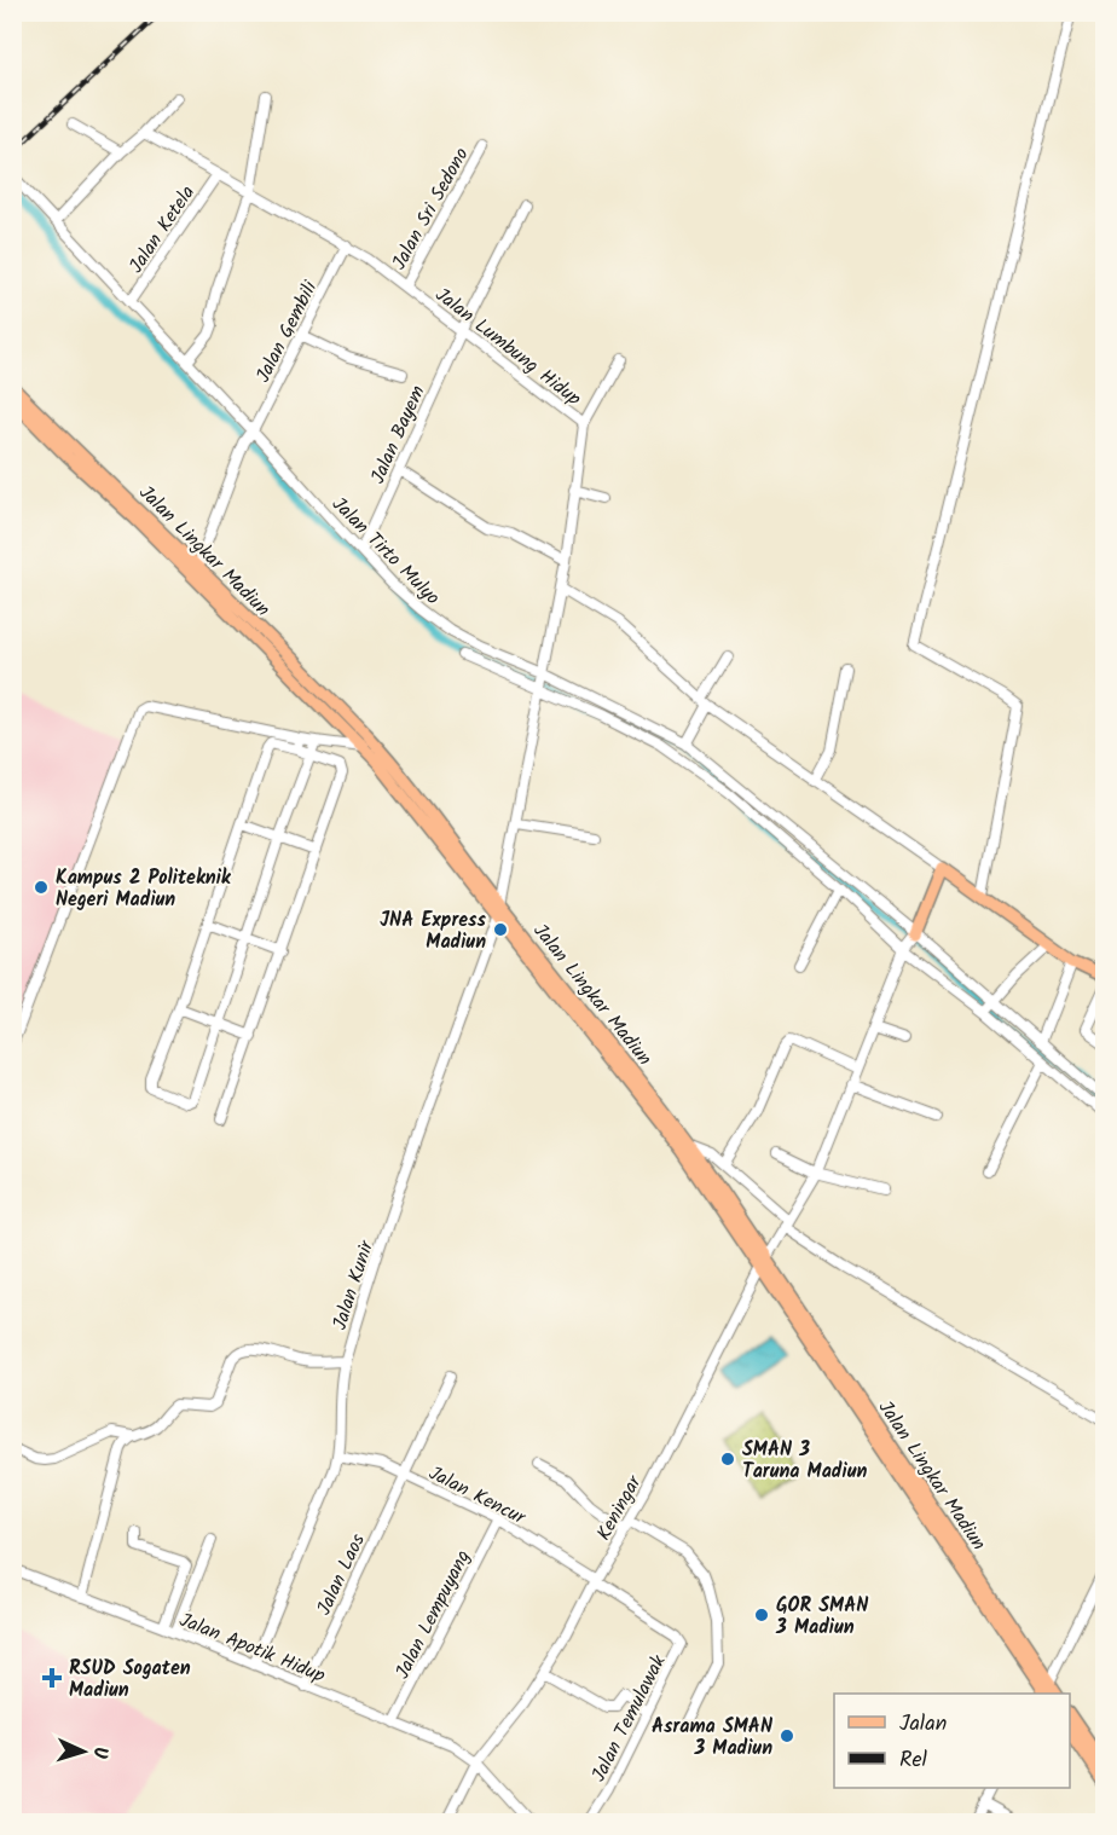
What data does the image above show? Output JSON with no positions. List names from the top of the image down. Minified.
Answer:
{"streets":{"main road":["Jalan Lingkar Madiun"],"street":["Jalan Sri Sedono","Jalan Ketela","Jalan Gembili","Jalan Lumbung Hidup","Jalan Bayem","Jalan Tirto Mulyo","Jalan Kunir","Jalan Kencur","Keningar","Jalan Laos","Jalan Lempuyang","Jalan Apotik Hidup","Jalan Temulawak"]},"crossings":[["Jalan Sri Sedono","Jalan Lumbung Hidup"],["Jalan Ketela","Jalan Lumbung Hidup"],["Jalan Ketela","Jalan Tirto Mulyo"],["Jalan Gembili","Jalan Lumbung Hidup"],["Jalan Gembili","Jalan Lingkar Madiun"],["Jalan Gembili","Jalan Tirto Mulyo"],["Jalan Lumbung Hidup","Jalan Bayem"],["Jalan Lumbung Hidup","Jalan Lingkar Madiun"],["Jalan Lumbung Hidup","Jalan Tirto Mulyo"],["Jalan Lumbung Hidup","Jalan Kunir"],["Jalan Bayem","Jalan Tirto Mulyo"],["Jalan Lingkar Madiun","Jalan Kunir"],["Jalan Lingkar Madiun","Keningar"],["Jalan Tirto Mulyo","Keningar"],["Jalan Kunir","Jalan Kencur"],["Jalan Kunir","Jalan Apotik Hidup"],["Jalan Kencur","Keningar"],["Jalan Kencur","Jalan Laos"],["Jalan Kencur","Jalan Lempuyang"],["Jalan Kencur","Jalan Temulawak"],["Keningar","Jalan Apotik Hidup"],["Keningar","Jalan Temulawak"],["Jalan Laos","Jalan Apotik Hidup"],["Jalan Lempuyang","Jalan Apotik Hidup"]],"places":{"other":["Kampus 2 Politeknik Negeri Madiun","JNA Express Madiun","SMAN 3 Taruna Madiun","GOR SMAN 3 Madiun","Asrama SMAN 3 Madiun"],"health":["RSUD Sogaten Madiun"]},"legend":["Jalan","Rel"],"north":"right"}
